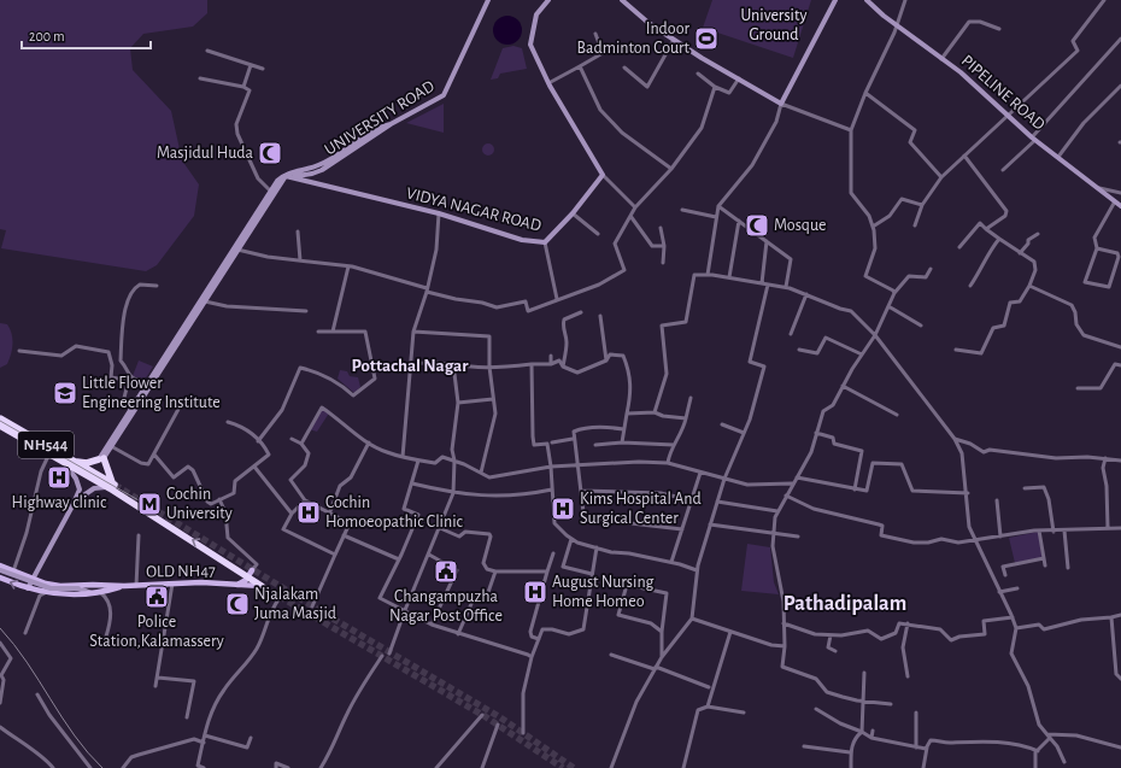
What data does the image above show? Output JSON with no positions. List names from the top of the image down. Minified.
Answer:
{"streets":{"highway":["NH544"],"main road":["PIPELINE ROAD","UNIVERSITY ROAD","VIDYA NAGAR ROAD","OLD NH47"]},"crossings":[["UNIVERSITY ROAD","VIDYA NAGAR ROAD"]],"districts":["Pottachal Nagar","Pathadipalam"],"parks":["University Ground"],"places":{"sports":["Indoor Badminton Court"],"mosque":["Masjidul Huda","Mosque","Njalakam Juma Masjid"],"school or university":["Little Flower Engineering Institute"],"hospital":["Highway clinic","Kims Hospital And Surgical Center","Cochin Homoeopathic Clinic","August Nursing Home Homeo"],"metro station":["Cochin University"],"public building":["Changampuzha Nagar Post Office","Police Station,Kalamassery"]},"scale_bar":"200 m"}
